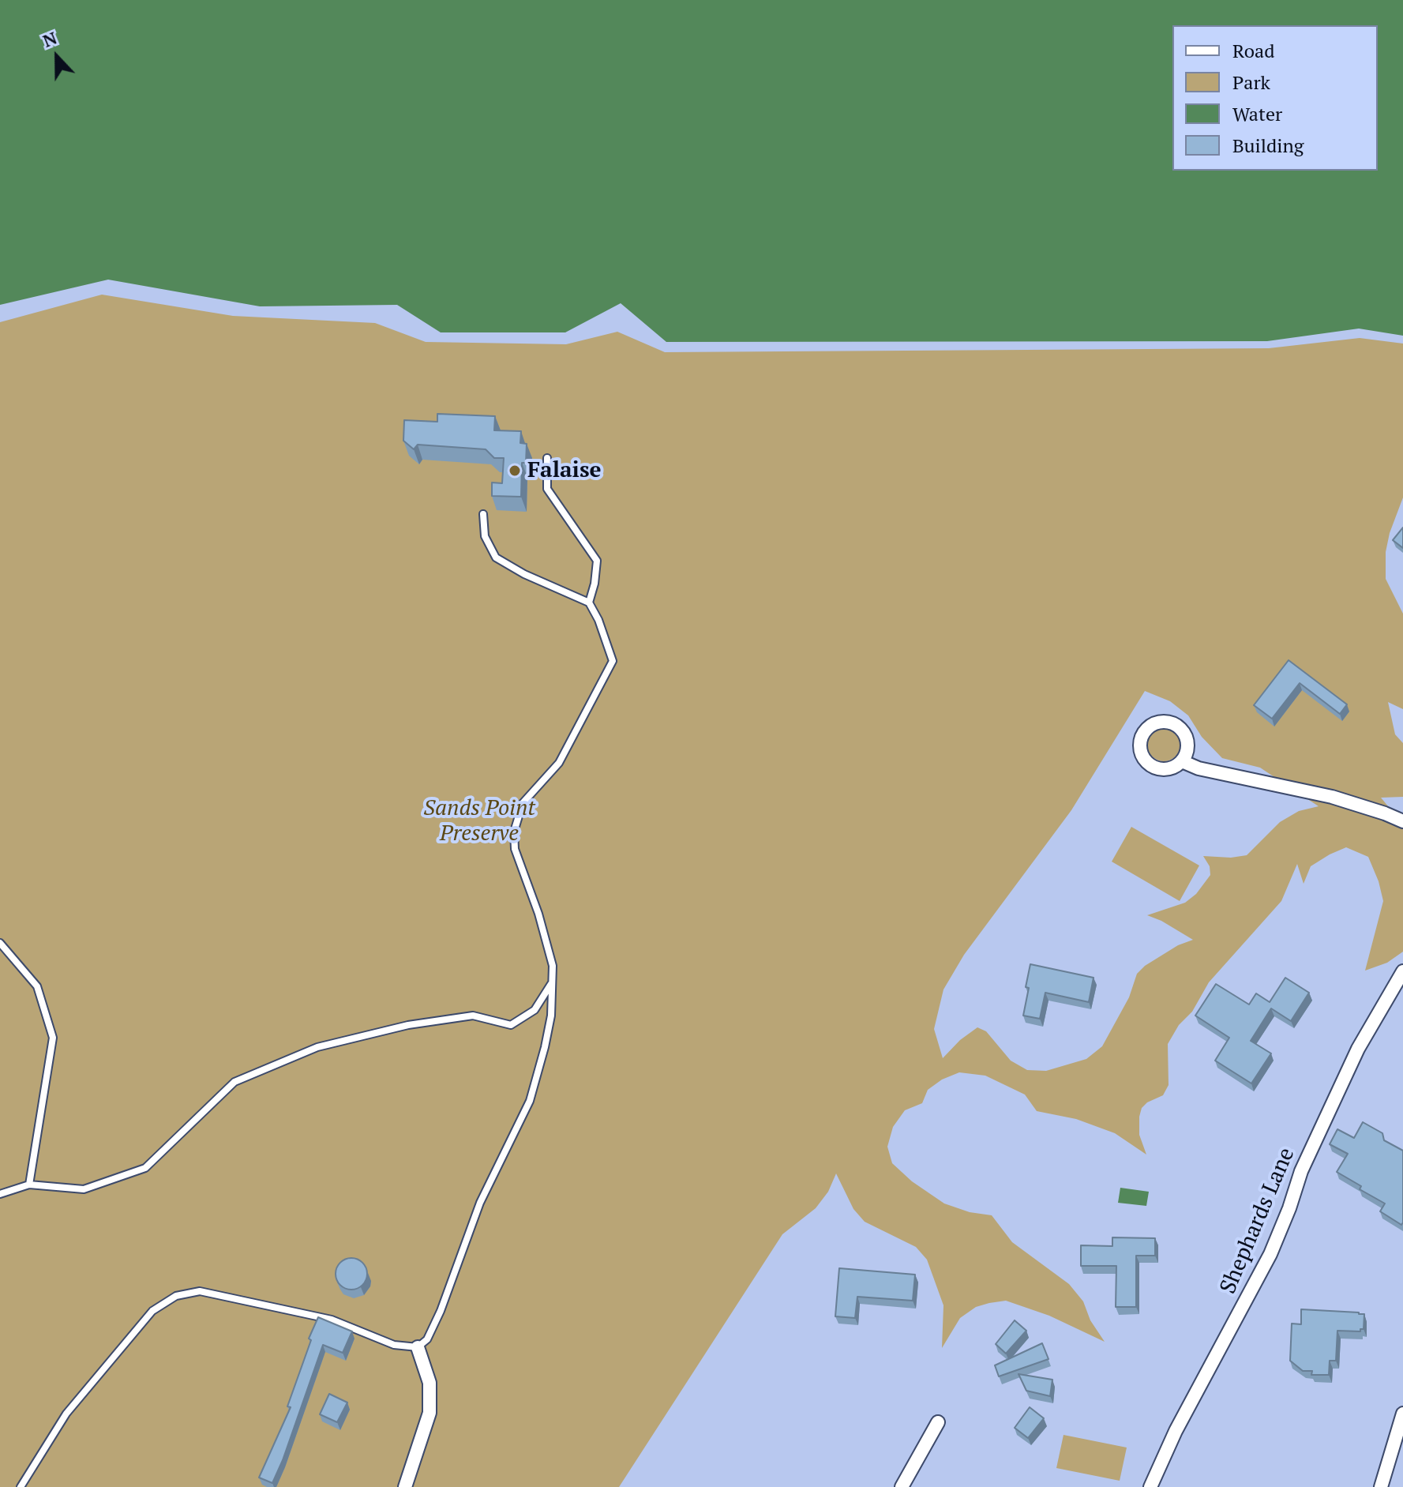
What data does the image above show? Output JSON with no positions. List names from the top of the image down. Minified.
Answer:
{"streets":{"street":["Shephards Lane"]},"parks":["Sands Point Preserve"],"places":["Falaise"],"legend":["Road","Park","Water","Building"],"north":"top"}
